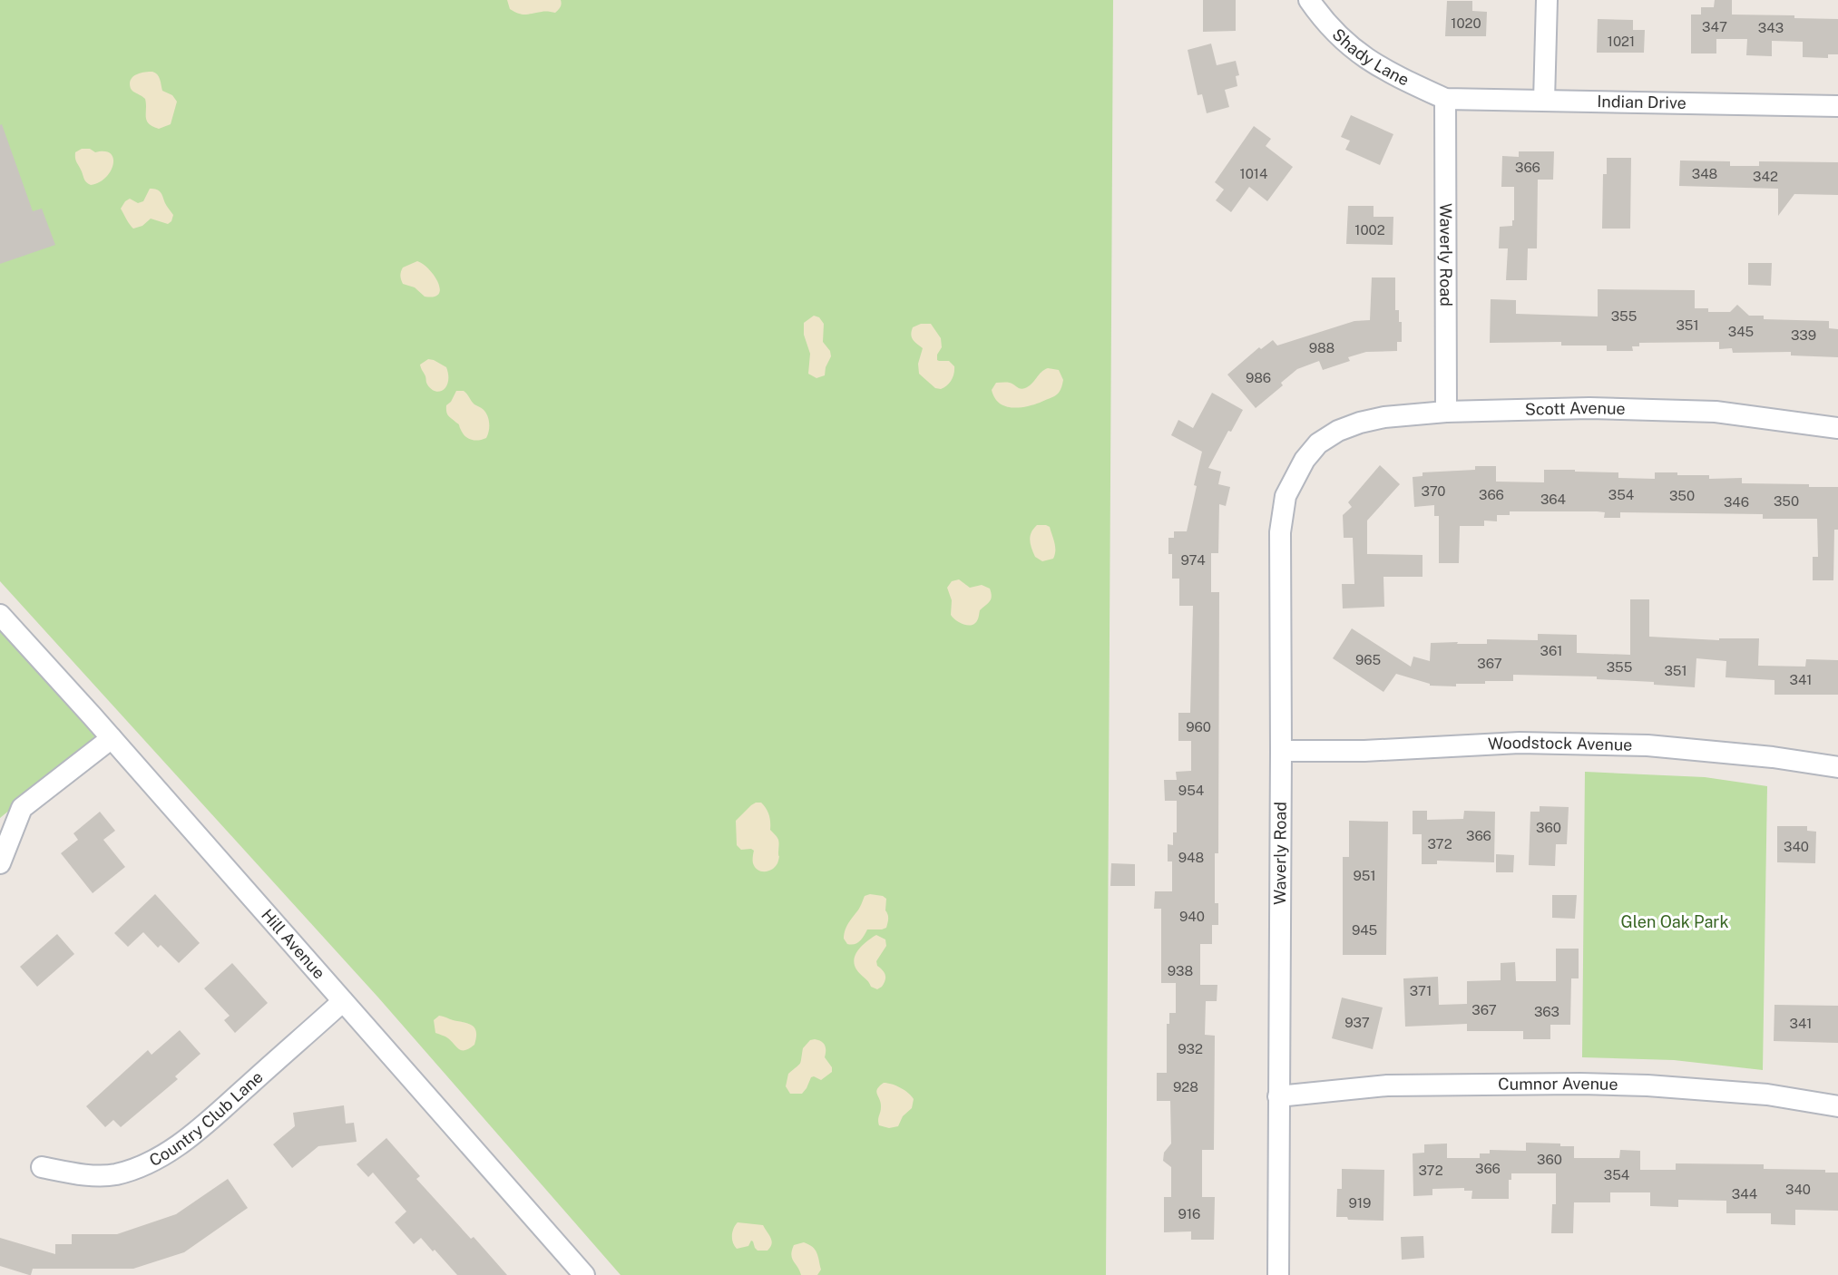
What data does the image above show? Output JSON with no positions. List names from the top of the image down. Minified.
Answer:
{"streets":{"street":["Shady Lane","Indian Drive","Waverly Road","Scott Avenue","Woodstock Avenue","Hill Avenue","Cumnor Avenue","Country Club Lane"]},"crossings":[["Shady Lane","Indian Drive"],["Shady Lane","Waverly Road"],["Indian Drive","Waverly Road"],["Waverly Road","Scott Avenue"],["Waverly Road","Woodstock Avenue"],["Waverly Road","Cumnor Avenue"],["Hill Avenue","Country Club Lane"]],"parks":["Glen Oak Park"],"house_numbers":["1020","347","343","1021","366","1014","348","342","1002","355","351","345","339","988","986","370","366","354","350","364","350","346","974","361","965","367","355","351","341","960","954","360","366","372","340","948","951","940","945","938","371","367","363","937","341","932","928","360","366","372","354","340","344","919","916"]}
